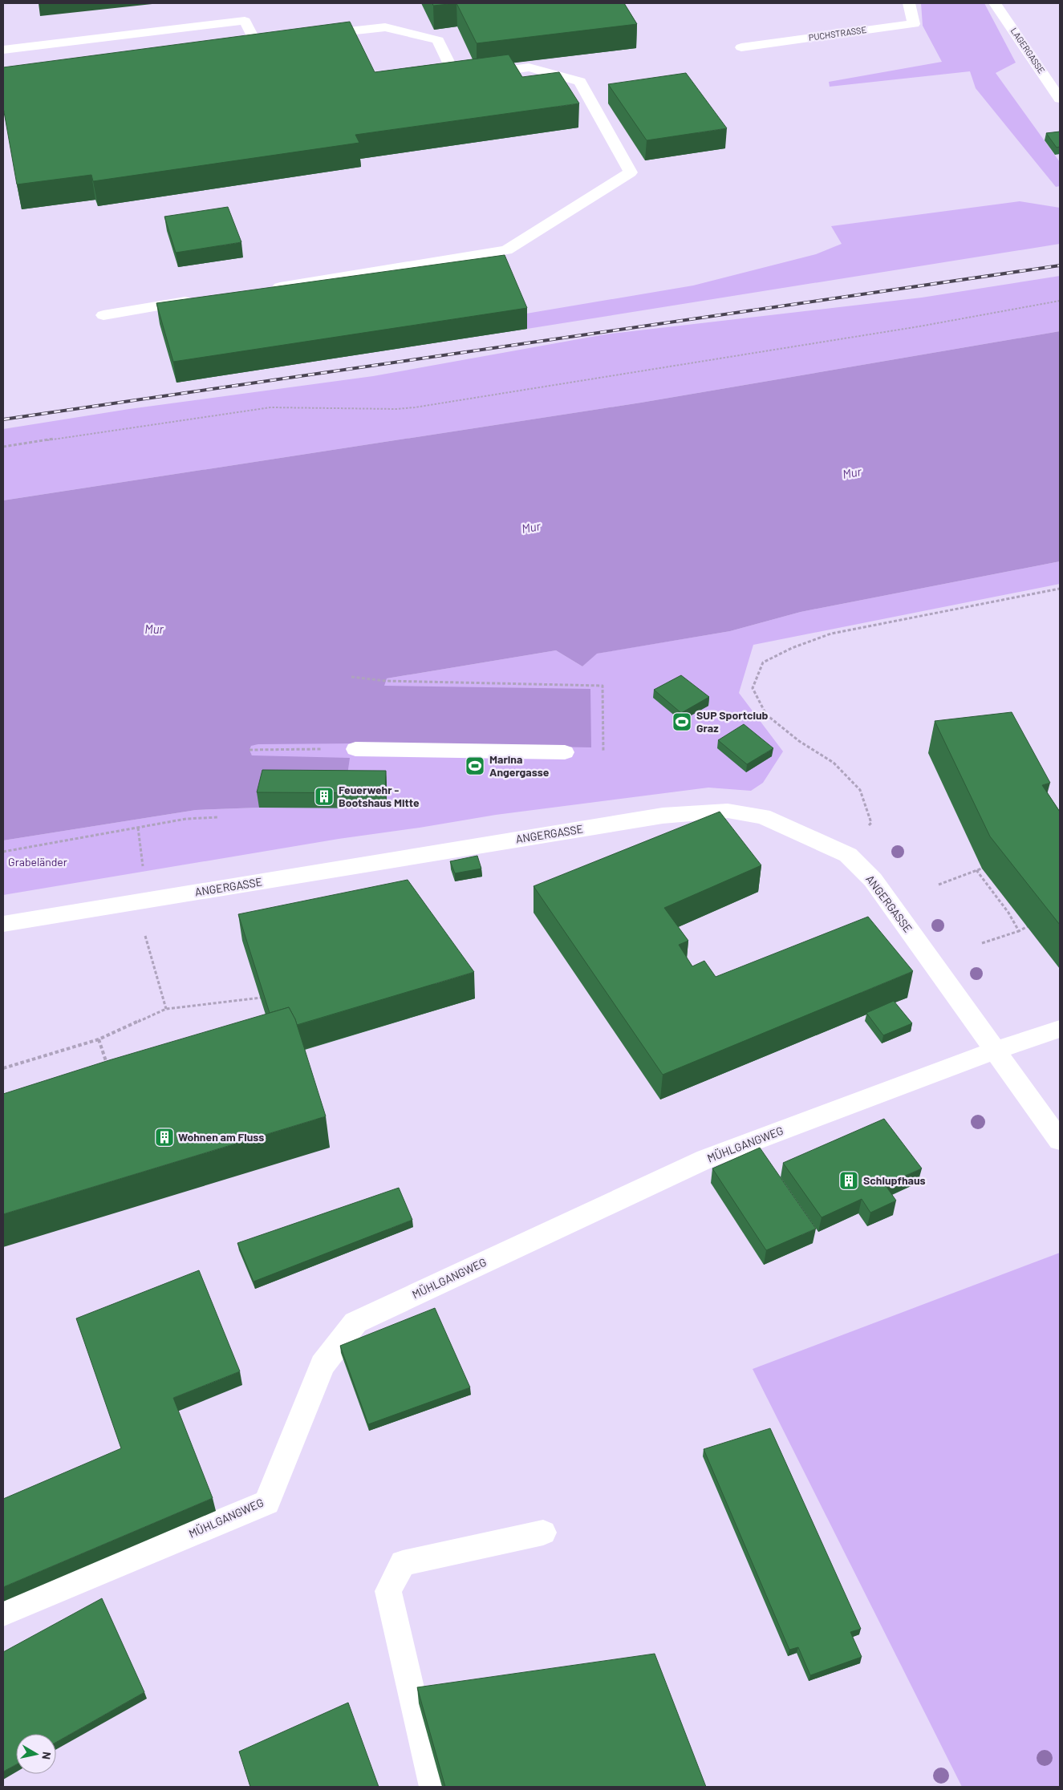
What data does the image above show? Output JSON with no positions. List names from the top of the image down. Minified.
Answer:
{"streets":{"street":["ANGERGASSE","MÜHLGANGWEG"],"lane":["PUCHSTRASSE","LAGERGASSE"]},"crossings":[["ANGERGASSE","MÜHLGANGWEG"]],"water":["Mur"],"parks":["Grabeländer"],"places":{"sports":["SUP Sportclub Graz","Marina Angergasse"],"building":["Feuerwehr - Bootshaus Mitte","Wohnen am Fluss","Schlupfhaus"]},"north":"right"}
